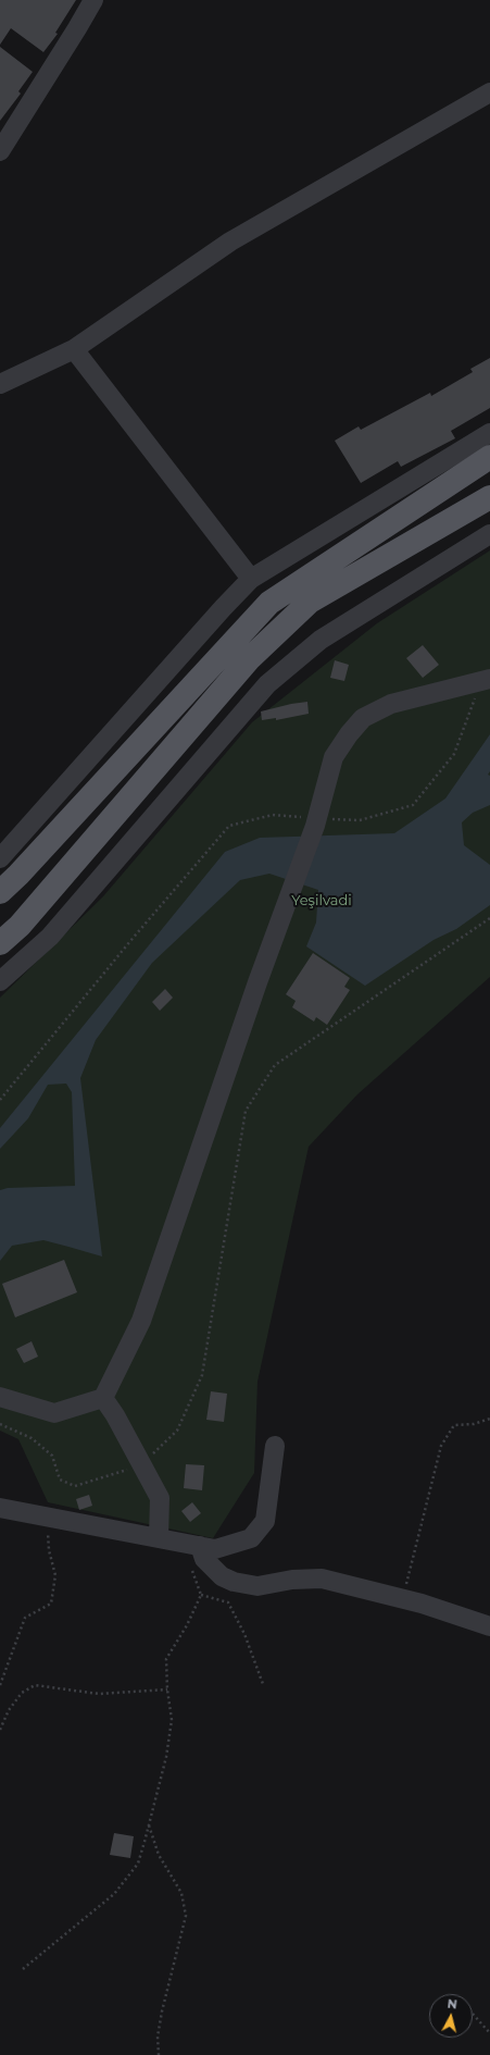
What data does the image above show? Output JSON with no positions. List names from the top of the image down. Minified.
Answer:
{"parks":["Yeşilvadi"],"north":"top"}
